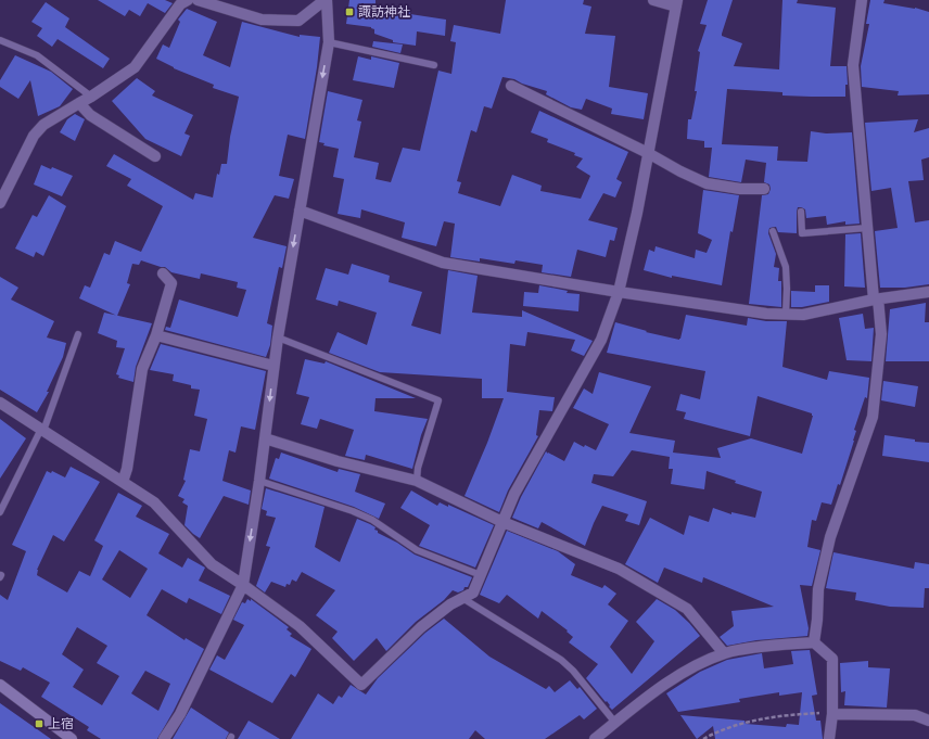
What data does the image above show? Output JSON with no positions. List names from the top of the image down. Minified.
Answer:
{"places":{"transit":["諏訪神社","上宿"]}}
